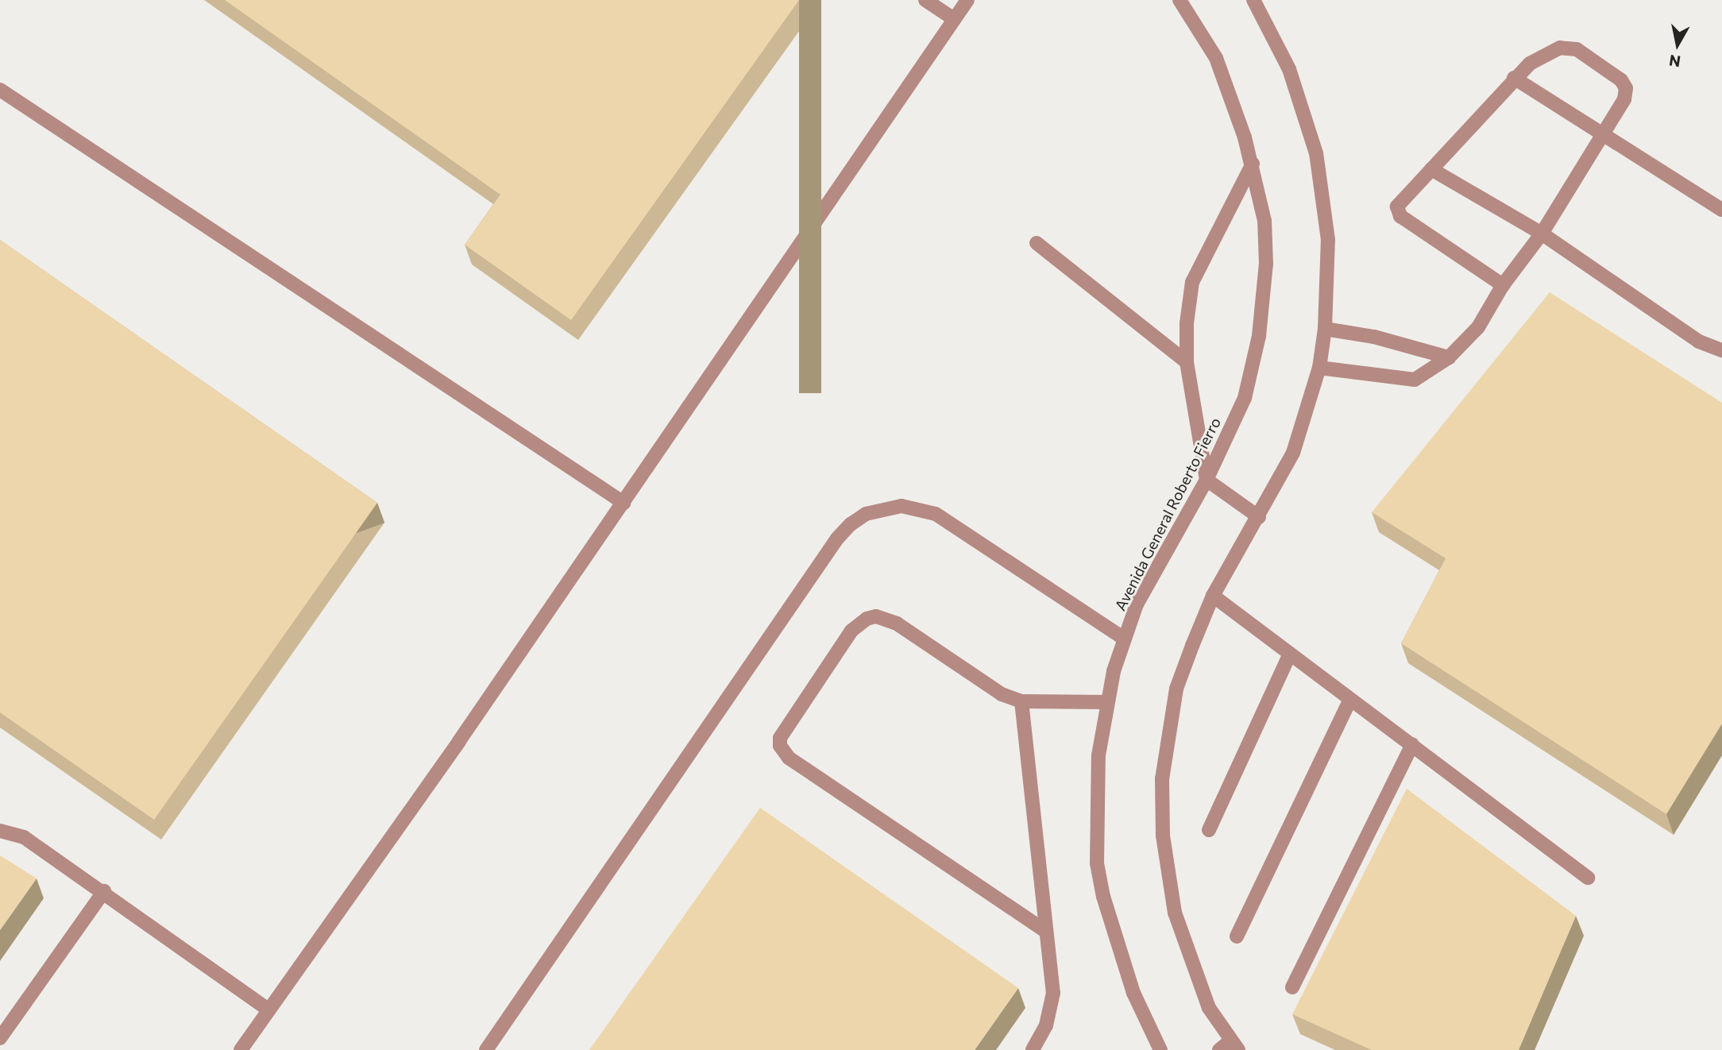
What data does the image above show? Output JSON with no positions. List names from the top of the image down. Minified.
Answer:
{"streets":{"street":["Avenida General Roberto Fierro"]},"north":"bottom"}
